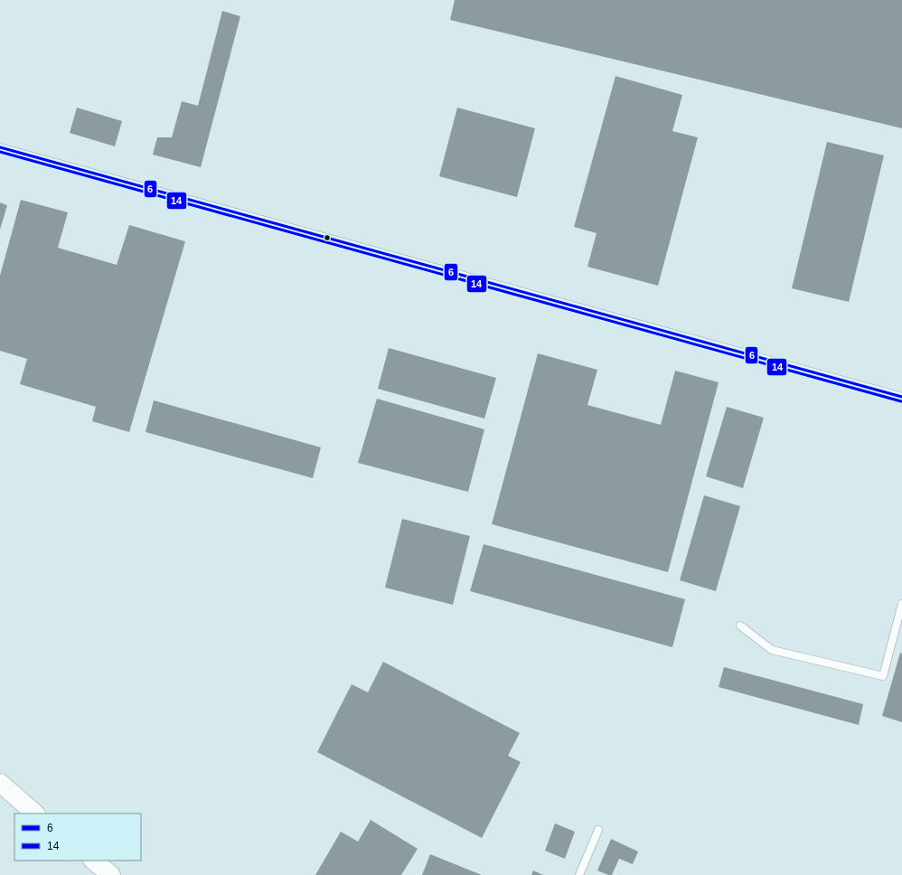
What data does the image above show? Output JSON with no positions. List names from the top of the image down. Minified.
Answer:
{"lines":["transit line 6","transit line 14"],"legend":["6","14"]}
